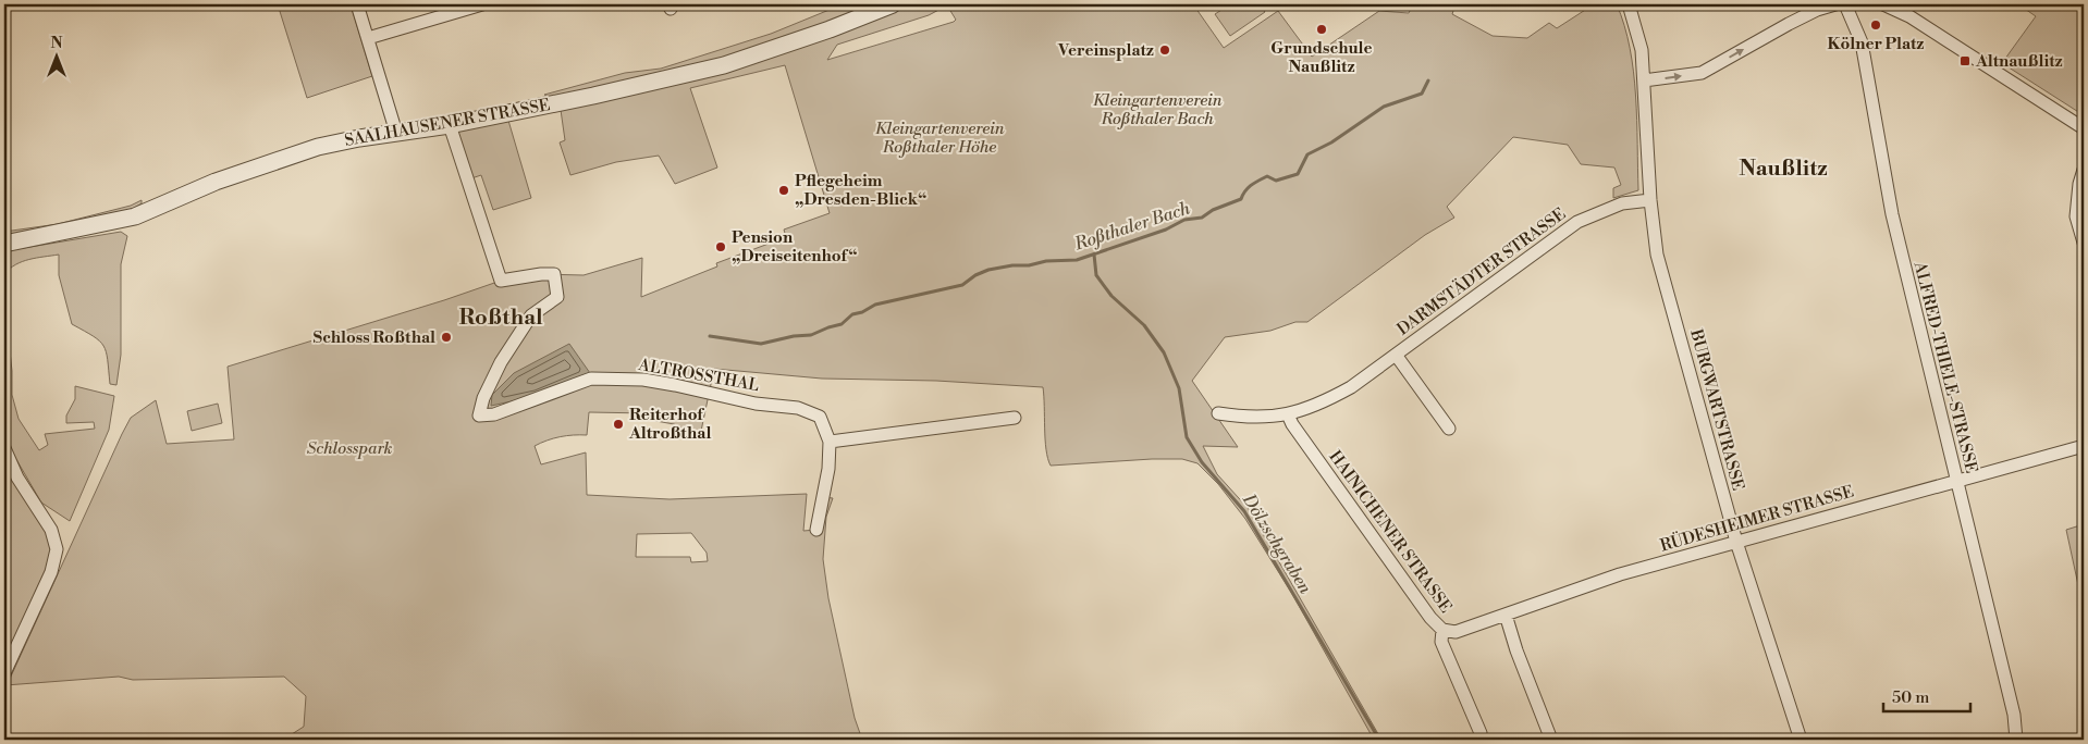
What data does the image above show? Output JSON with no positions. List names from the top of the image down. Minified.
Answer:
{"streets":{"street":["SAALHAUSENER STRASSE","DARMSTÄDTER STRASSE","ALFRED-THIELE-STRASSE","ALTROSSTHAL","BURGWARTSTRASSE","RÜDESHEIMER STRASSE","HAINICHENER STRASSE"]},"crossings":[["SAALHAUSENER STRASSE","ALTROSSTHAL"],["DARMSTÄDTER STRASSE","BURGWARTSTRASSE"],["DARMSTÄDTER STRASSE","HAINICHENER STRASSE"],["ALFRED-THIELE-STRASSE","RÜDESHEIMER STRASSE"],["BURGWARTSTRASSE","RÜDESHEIMER STRASSE"],["RÜDESHEIMER STRASSE","HAINICHENER STRASSE"]],"districts":["Naußlitz","Roßthal"],"water":["Roßthaler Bach","Dölzschgraben"],"parks":["Kleingartenverein Roßthaler Bach","Kleingartenverein Roßthaler Höhe","Schlosspark"],"places":{"other":["Kölner Platz","Grundschule Naußlitz","Vereinsplatz","Pflegeheim „Dresden-Blick“","Pension „Dreiseitenhof“","Schloss Roßthal","Reiterhof Altroßthal"],"transit":["Altnaußlitz"]},"scale_bar":"50 m","north":"top"}
